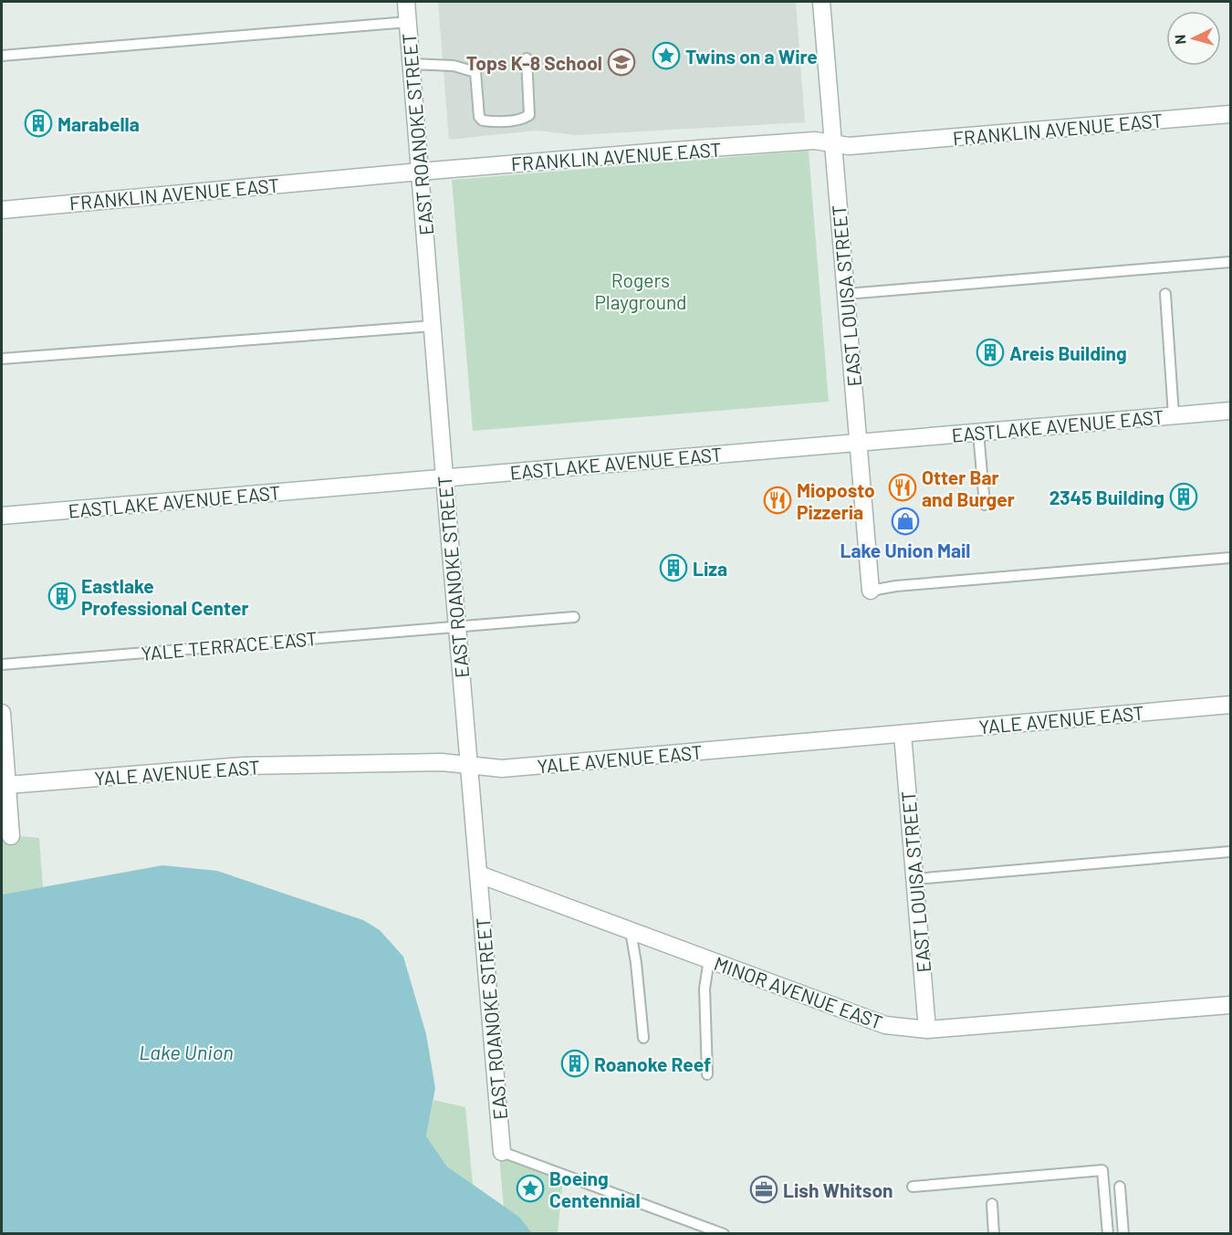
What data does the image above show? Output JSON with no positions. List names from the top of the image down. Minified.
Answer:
{"streets":{"street":["FRANKLIN AVENUE EAST","EAST ROANOKE STREET","EAST LOUISA STREET","EASTLAKE AVENUE EAST","YALE AVENUE EAST","MINOR AVENUE EAST"],"lane":["YALE TERRACE EAST"]},"crossings":[["FRANKLIN AVENUE EAST","EAST ROANOKE STREET"],["FRANKLIN AVENUE EAST","EAST LOUISA STREET"],["EAST ROANOKE STREET","EASTLAKE AVENUE EAST"],["EAST ROANOKE STREET","YALE TERRACE EAST"],["EAST ROANOKE STREET","YALE AVENUE EAST"],["EAST ROANOKE STREET","MINOR AVENUE EAST"],["EAST LOUISA STREET","EASTLAKE AVENUE EAST"],["EAST LOUISA STREET","YALE AVENUE EAST"],["EAST LOUISA STREET","MINOR AVENUE EAST"]],"water":["Lake Union"],"parks":["Rogers Playground"],"places":{"place":["Twins on a Wire","Boeing Centennial"],"school or university":["Tops K-8 School"],"building":["Marabella","Areis Building","2345 Building","Liza","Eastlake Professional Center","Roanoke Reef"],"restaurant":["Otter Bar and Burger","Mioposto Pizzeria"],"shop":["Lake Union Mail"],"office":["Lish Whitson"]},"north":"left"}
